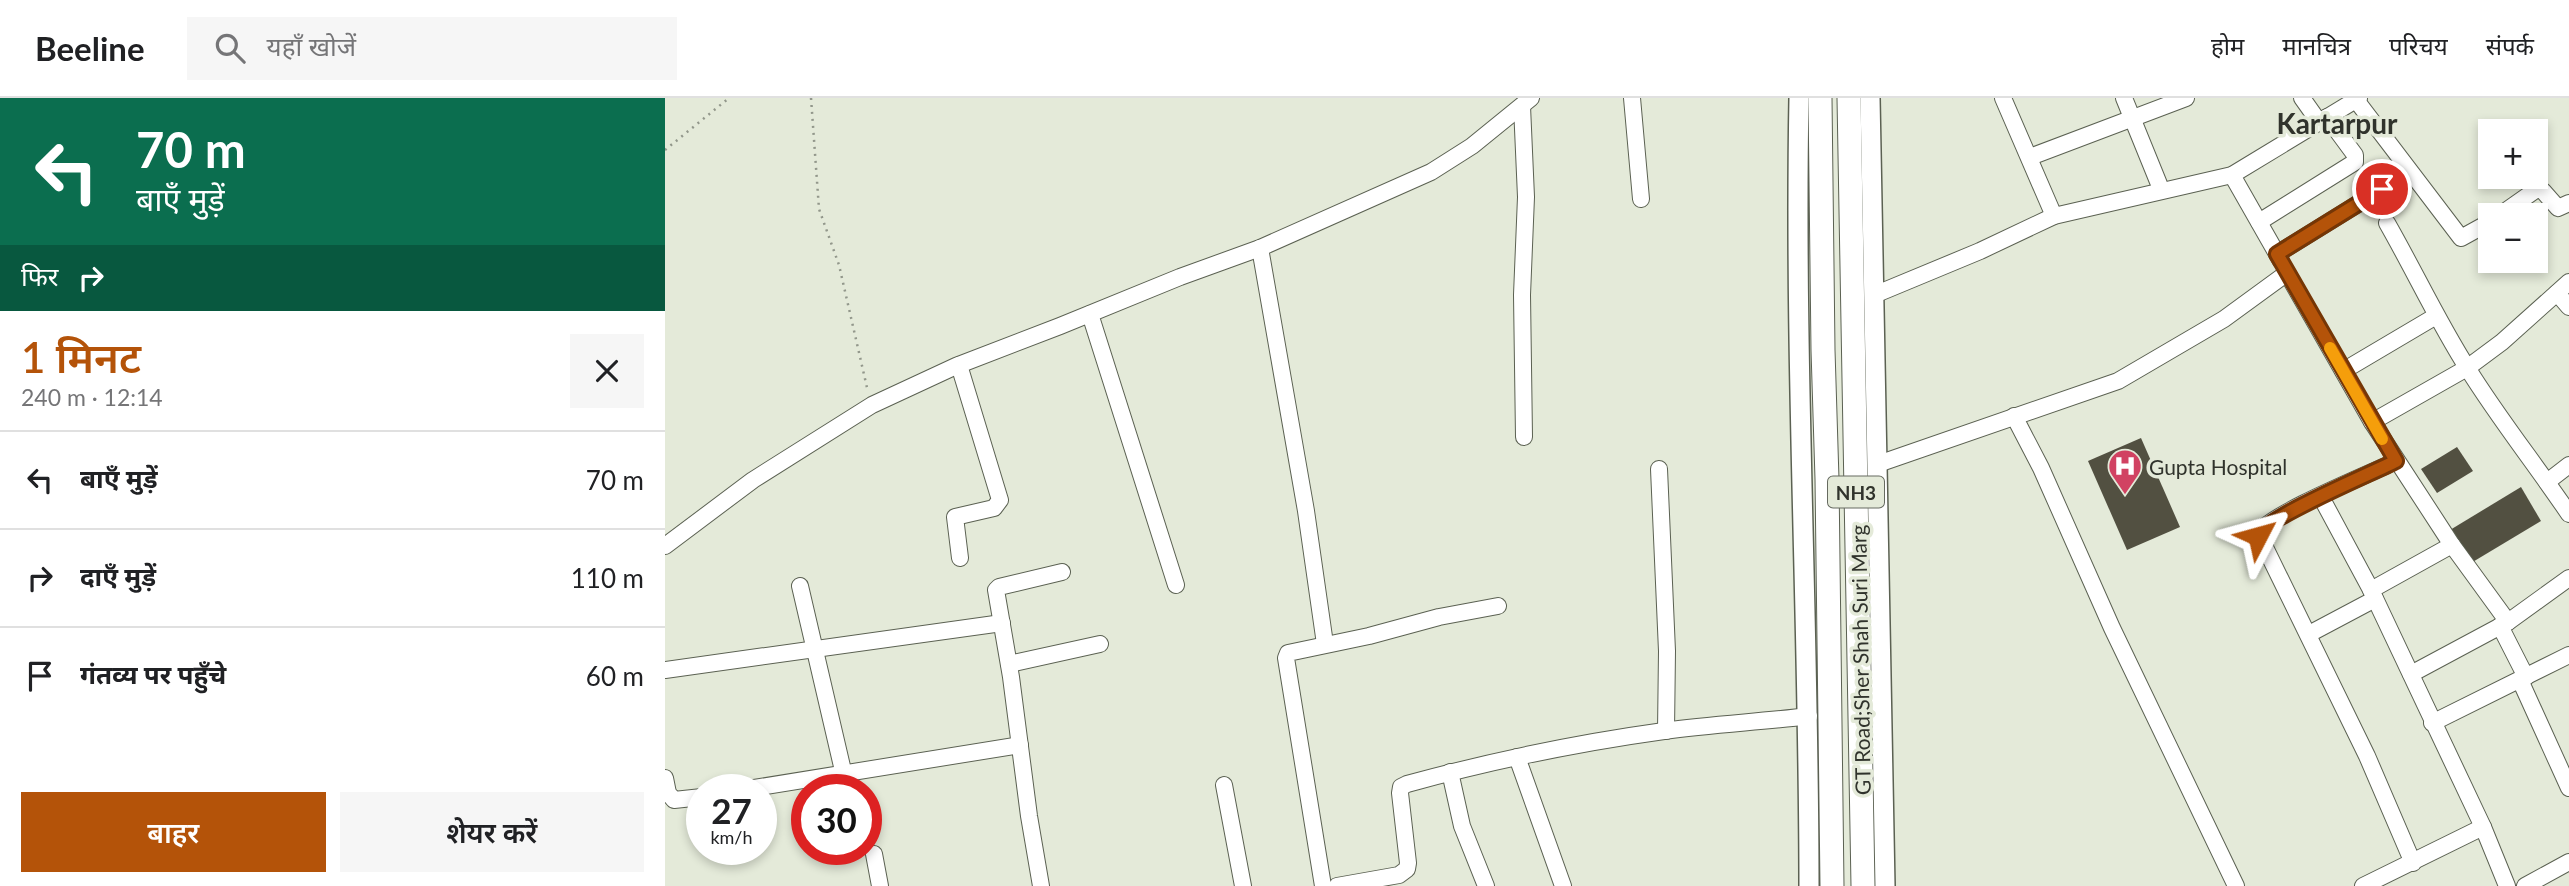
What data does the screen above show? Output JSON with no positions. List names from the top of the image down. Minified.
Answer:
{"streets":{"highway":["NH3","GT Road;Sher Shah Suri Marg"]},"districts":["Kartarpur"],"places":{"hospital":["Gupta Hospital"]},"page":{"header":"Beeline","search":"यहाँ खोजें","nav":["होम","मानचित्र","परिचय","संपर्क"],"turn":["70 m","बाएँ मुड़ें"],"map_buttons":["+","−"],"then":"फिर","heading":["1 मिनट","240 m · 12:14"],"list":[{"name":"बाएँ मुड़ें","value":"70 m"},{"name":"दाएँ मुड़ें","value":"110 m"},{"name":"गंतव्य पर पहुँचे","value":"60 m"}],"speed":"27 km/h","limit":"30","buttons":["बाहर","शेयर करें"]}}
